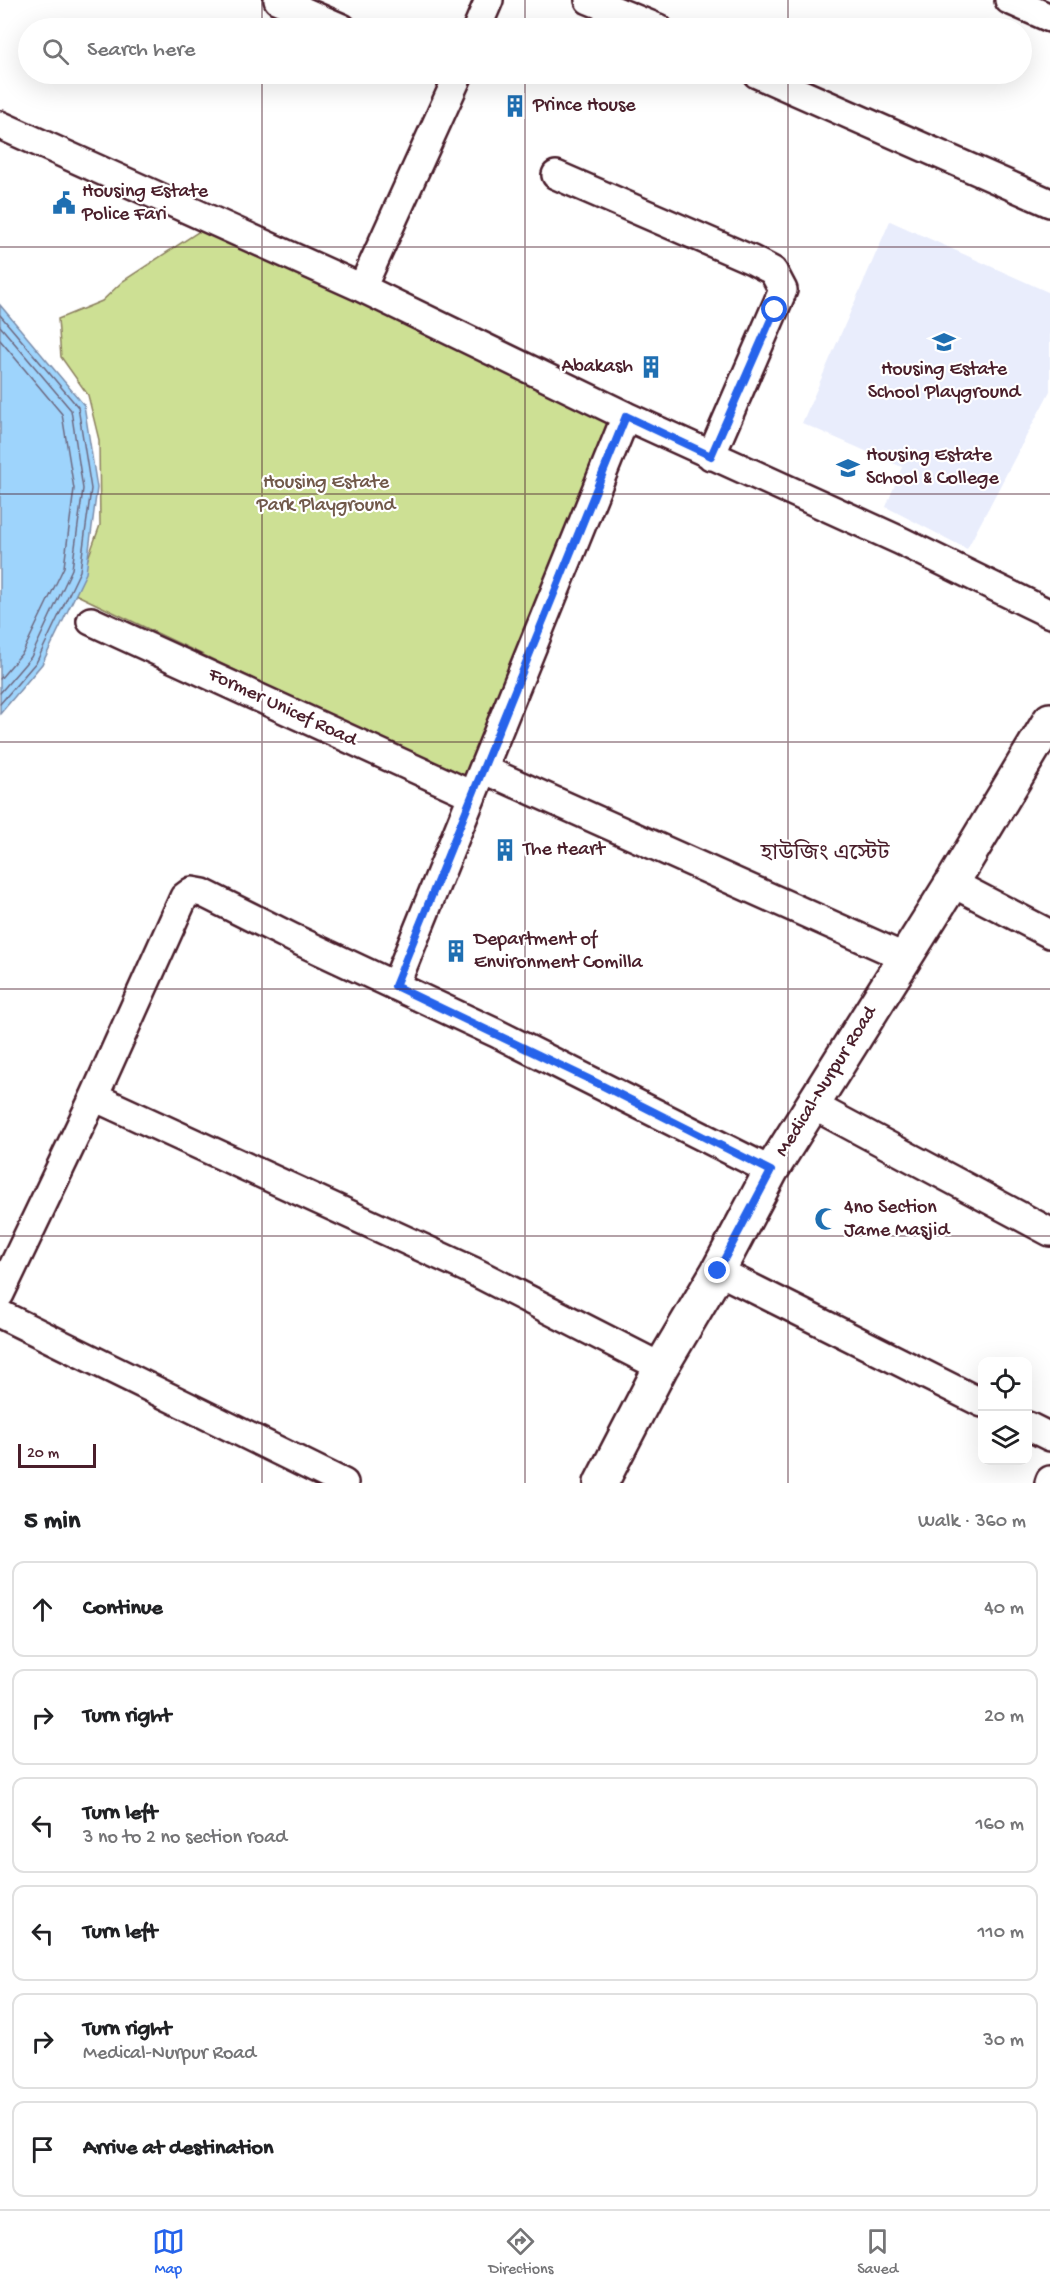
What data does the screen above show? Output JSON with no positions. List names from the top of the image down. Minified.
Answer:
{"streets":{"street":["Former Unicef Road","Medical-Nurpur Road"]},"districts":["হাউজিং এস্টেট"],"parks":["Housing Estate Park Playground"],"places":{"building":["Prince House","Abakash","The Heart","Department of Environment Comilla"],"public building":["Housing Estate Police Fari"],"school or university":["Housing Estate School Playground","Housing Estate School & College"],"mosque":["4no Section Jame Masjid"]},"scale_bar":"20 m","page":{"search":"Search here","scale":"20 m","heading":["5 min","Walk · 360 m"],"list":[["Continue","40 m"],["Turn right","20 m"],["Turn left","3 no to 2 no section road","160 m"],["Turn left","110 m"],["Turn right","Medical-Nurpur Road","30 m"],"Arrive at destination"],"nav":["Map","Directions","Saved"]}}
